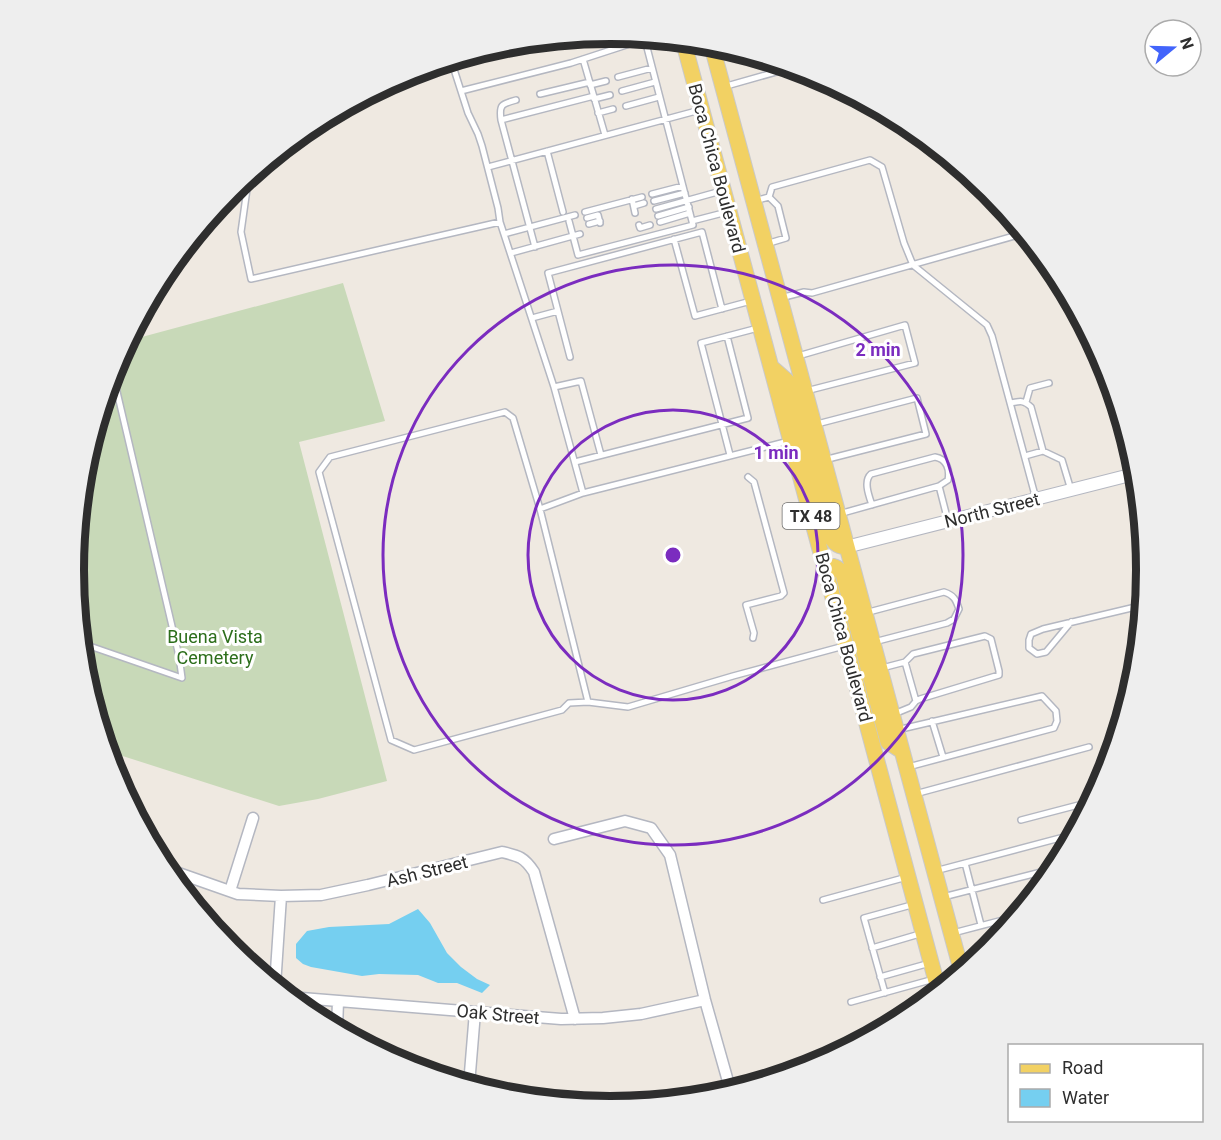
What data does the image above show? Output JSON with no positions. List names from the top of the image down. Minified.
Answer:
{"streets":{"main road":["Boca Chica Boulevard","TX 48"],"street":["North Street","Ash Street","Oak Street"]},"crossings":[["Boca Chica Boulevard","North Street"],["Ash Street","Oak Street"]],"parks":["Buena Vista Cemetery"],"legend":["Road","Water"],"north":"right","rings":["2 min","1 min"]}
